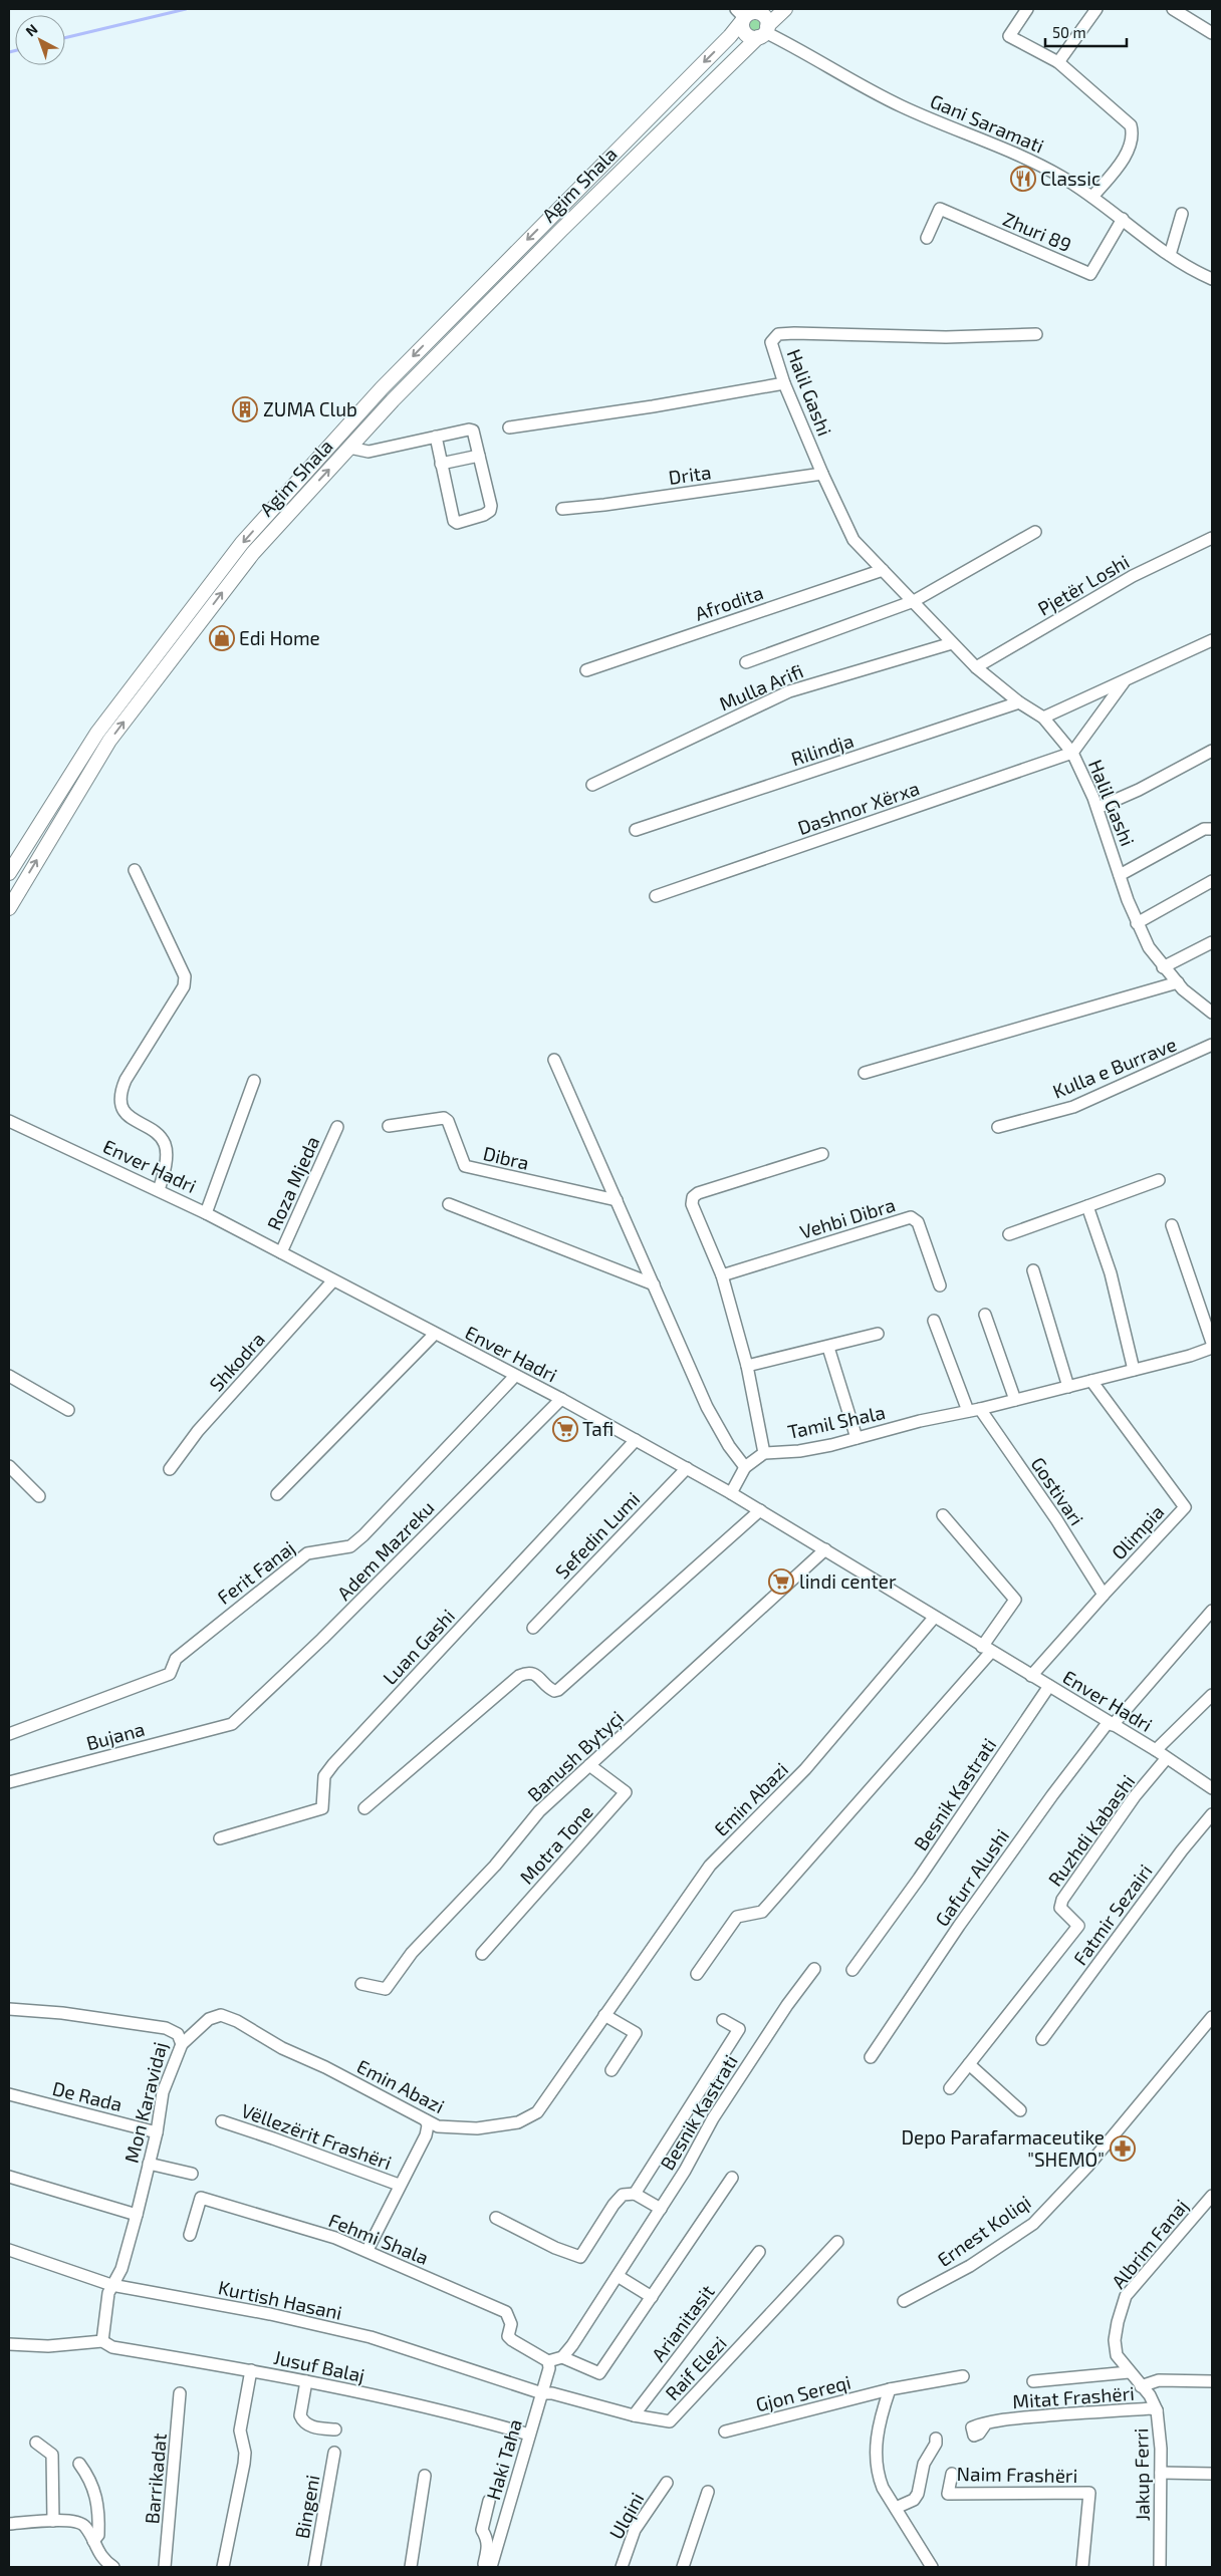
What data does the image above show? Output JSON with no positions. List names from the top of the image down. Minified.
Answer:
{"streets":{"main road":["Agim Shala"],"street":["Gani Saramati","Zhuri 89","Halil Gashi","Drita","Pjetër Loshi","Afrodita","Mulla Arifi","Rilindja","Dashnor Xërxa","Kulla e Burrave","Dibra","Enver Hadri","Roza Mjeda","Vehbi Dibra","Shkodra","Tamil Shala","Gostivari","Olimpia","Sefedin Lumi","Adem Mazreku","Ferit Fanaj","Luan Gashi","Bujana","Banush Bytyçi","Besnik Kastrati","Emin Abazi","Ruzhdi Kabashi","Motra Tone","Gafurr Alushi","Fatmir Sezairi","De Rada","Mon Karavidaj","Vëllezërit Frashëri","Ernest Koliqi","Fehmi Shala","Albrim Fanaj","Kurtish Hasani","Arianitasit","Jusuf Balaj","Raif Elezi","Gjon Sereqi","Mitat Frashëri","Haki Taha","Naim Frashëri","Jakup Ferri","Barrikadat","Bingeni","Ulqini"]},"crossings":[["Gani Saramati","Agim Shala"],["Gani Saramati","Zhuri 89"],["Halil Gashi","Drita"],["Halil Gashi","Pjetër Loshi"],["Halil Gashi","Afrodita"],["Halil Gashi","Mulla Arifi"],["Halil Gashi","Rilindja"],["Halil Gashi","Dashnor Xërxa"],["Enver Hadri","Roza Mjeda"],["Enver Hadri","Shkodra"],["Enver Hadri","Tamil Shala"],["Enver Hadri","Olimpia"],["Enver Hadri","Sefedin Lumi"],["Enver Hadri","Adem Mazreku"],["Enver Hadri","Ferit Fanaj"],["Enver Hadri","Luan Gashi"],["Enver Hadri","Banush Bytyçi"],["Enver Hadri","Besnik Kastrati"],["Enver Hadri","Emin Abazi"],["Enver Hadri","Ruzhdi Kabashi"],["Enver Hadri","Gafurr Alushi"],["Tamil Shala","Gostivari"],["Tamil Shala","Olimpia"],["Gostivari","Olimpia"],["Adem Mazreku","Bujana"],["Banush Bytyçi","Motra Tone"],["Emin Abazi","Mon Karavidaj"],["Emin Abazi","Vëllezërit Frashëri"],["De Rada","Mon Karavidaj"],["Mon Karavidaj","Kurtish Hasani"],["Vëllezërit Frashëri","Fehmi Shala"],["Fehmi Shala","Haki Taha"],["Albrim Fanaj","Jakup Ferri"],["Kurtish Hasani","Raif Elezi"],["Kurtish Hasani","Haki Taha"],["Arianitasit","Raif Elezi"],["Jusuf Balaj","Haki Taha"],["Raif Elezi","Haki Taha"],["Mitat Frashëri","Jakup Ferri"]],"places":{"restaurant":["Classic"],"building":["ZUMA Club"],"shop":["Edi Home"],"supermarket":["Tafi","lindi center"],"pharmacy":["Depo Parafarmaceutike \"SHEMO\""]},"scale_bar":"50 m","north":"top left"}
